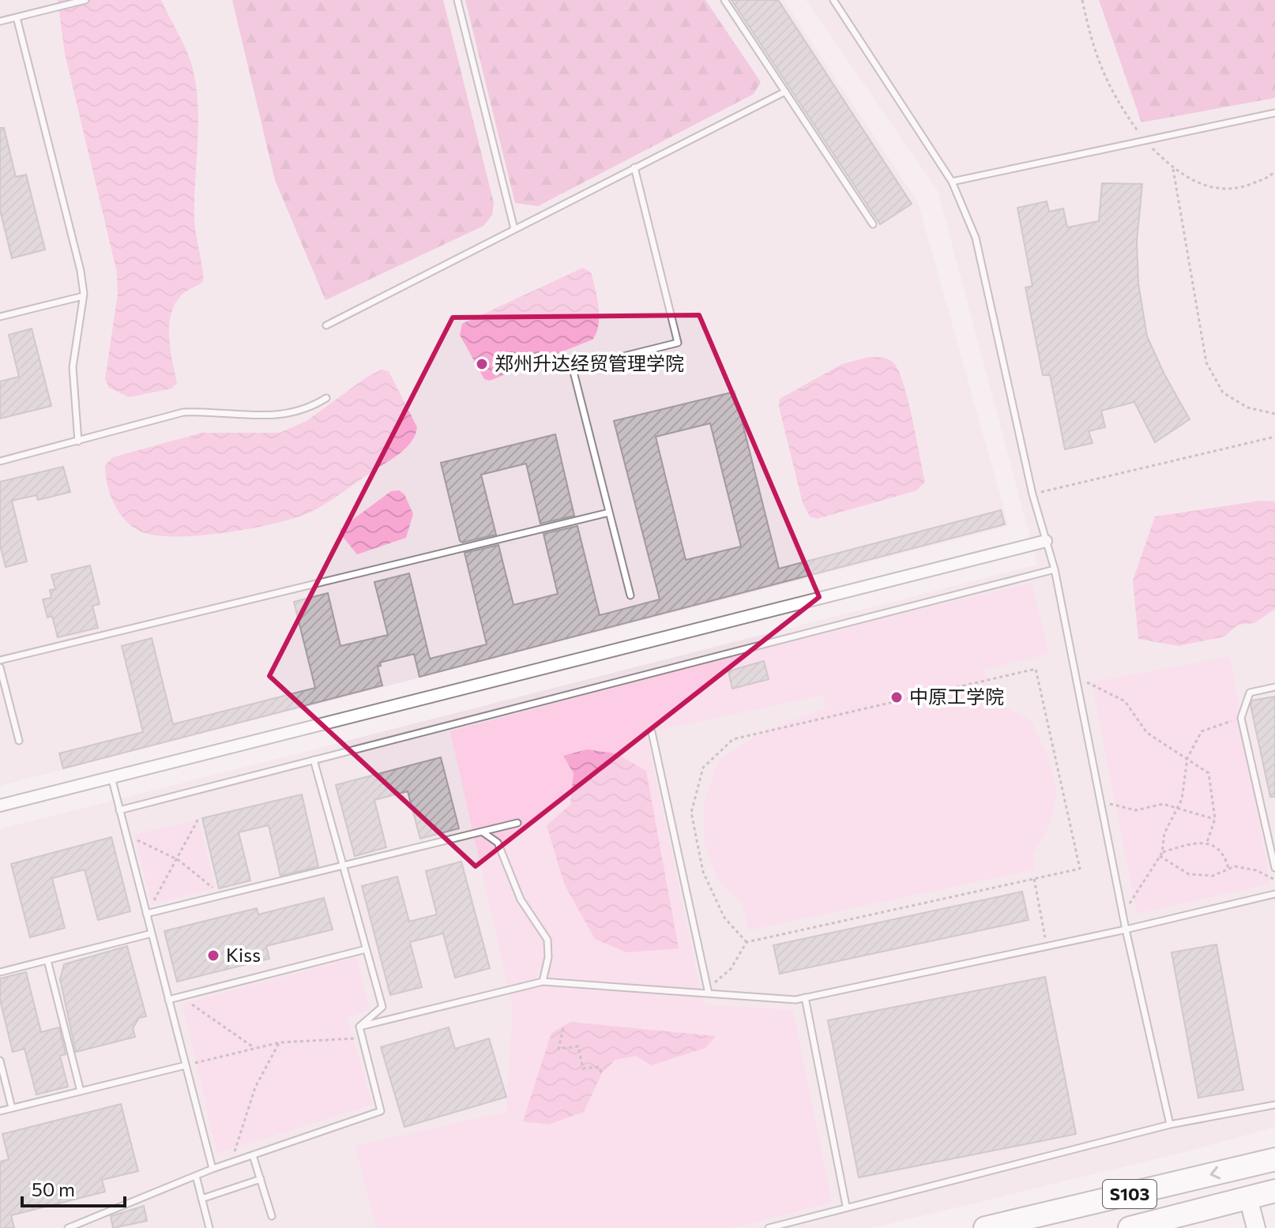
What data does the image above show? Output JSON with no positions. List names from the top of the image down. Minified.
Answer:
{"streets":{"highway":["S103"]},"places":["郑州升达经贸管理学院","中原工学院","Kiss"],"scale_bar":"50 m"}
